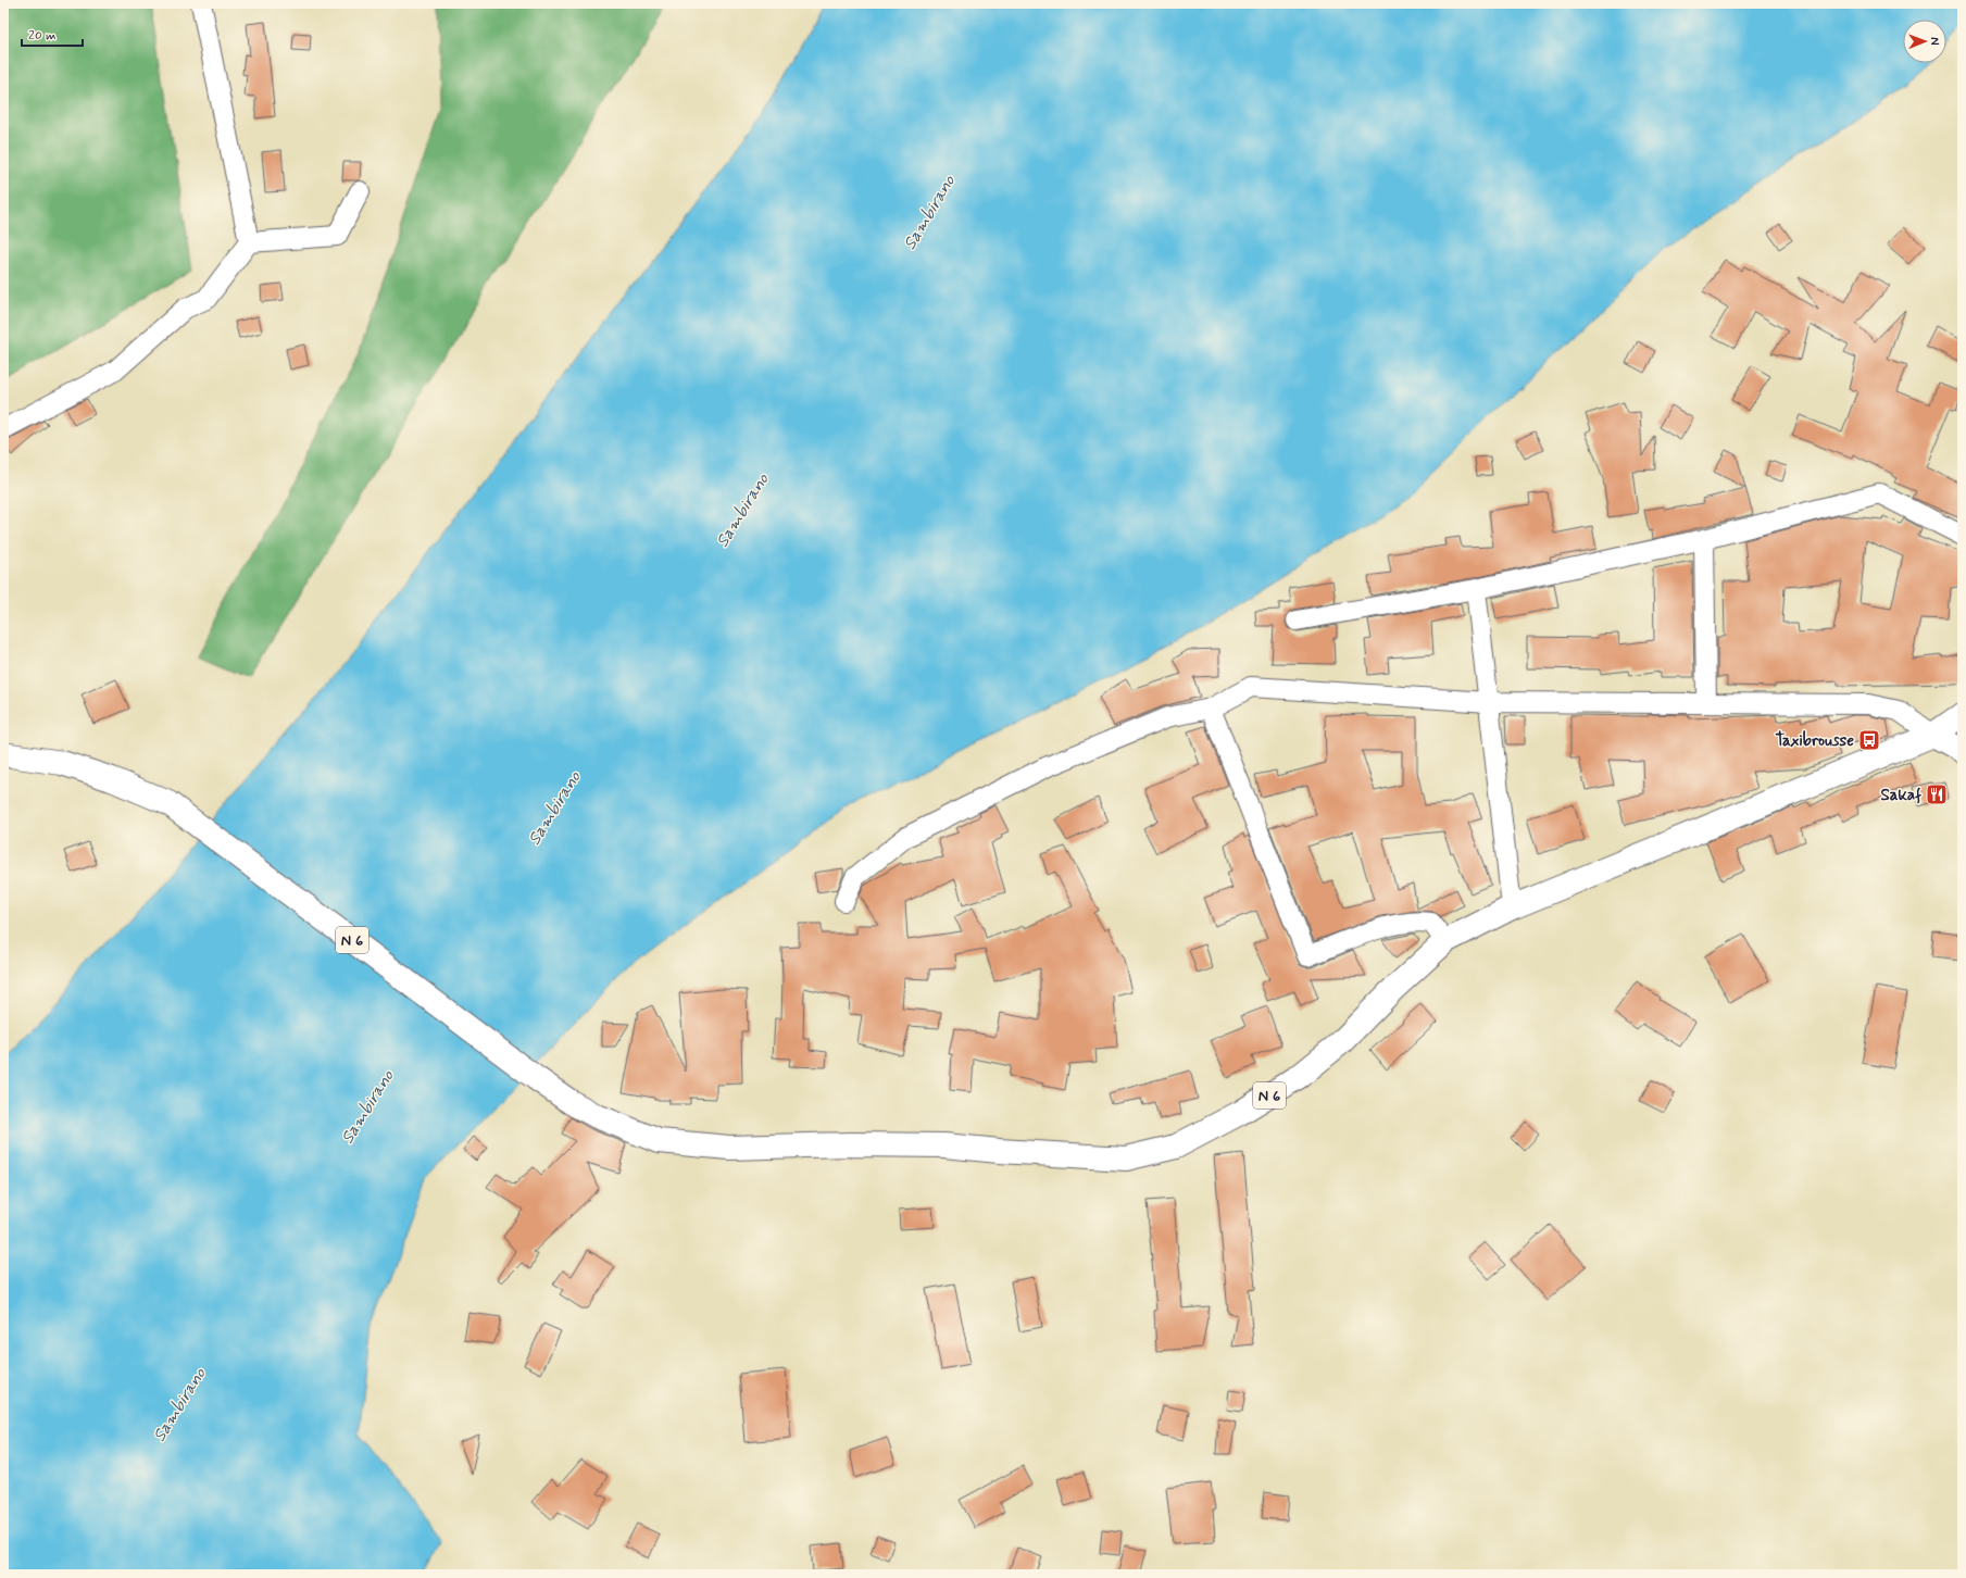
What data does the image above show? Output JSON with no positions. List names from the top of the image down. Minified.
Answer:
{"streets":{"main road":["N 6"]},"water":["Sambirano"],"places":{"bus stop":["Taxibrousse"],"restaurant":["Sakaf"]},"scale_bar":"20 m","north":"right"}
